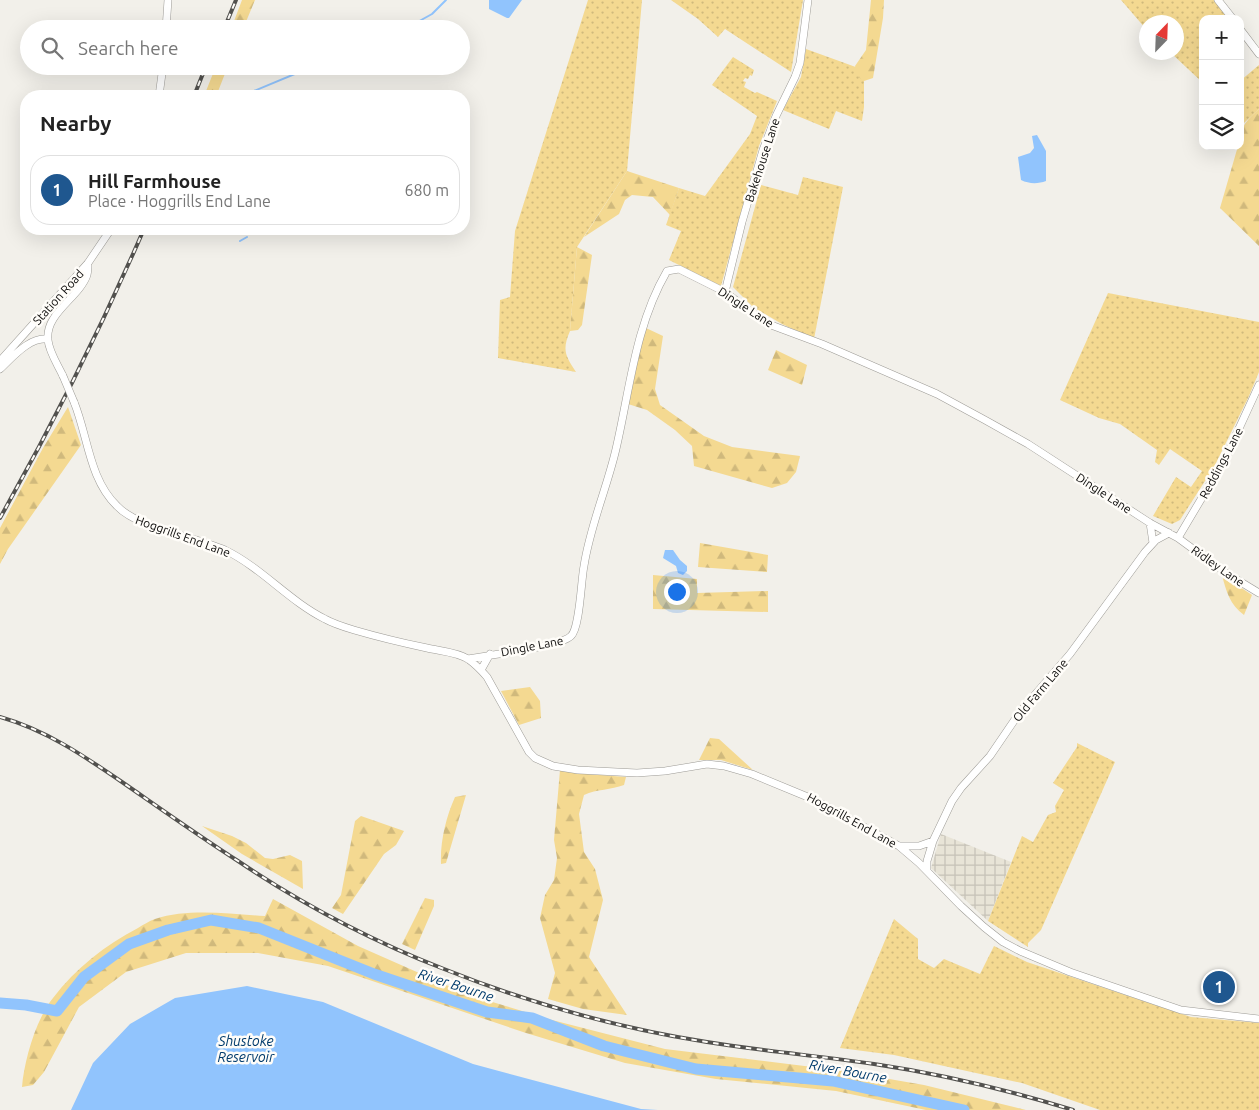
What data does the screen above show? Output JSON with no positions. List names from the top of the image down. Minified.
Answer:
{"streets":{"street":["Bakehouse Lane","Station Road","Dingle Lane","Reddings Lane","Hoggrills End Lane","Ridley Lane","Old Farm Lane"]},"crossings":[["Bakehouse Lane","Dingle Lane"],["Dingle Lane","Reddings Lane"],["Dingle Lane","Hoggrills End Lane"],["Dingle Lane","Ridley Lane"],["Dingle Lane","Old Farm Lane"],["Reddings Lane","Ridley Lane"],["Hoggrills End Lane","Old Farm Lane"]],"water":["River Bourne","Shustoke Reservoir"],"north":"top right","page":{"map_buttons":["+","−"],"search":"Search here","heading":"Nearby","list":[{"mark":"1","name":"Hill Farmhouse","note":"Place · Hoggrills End Lane","value":"680 m"}],"pins":"1"}}
